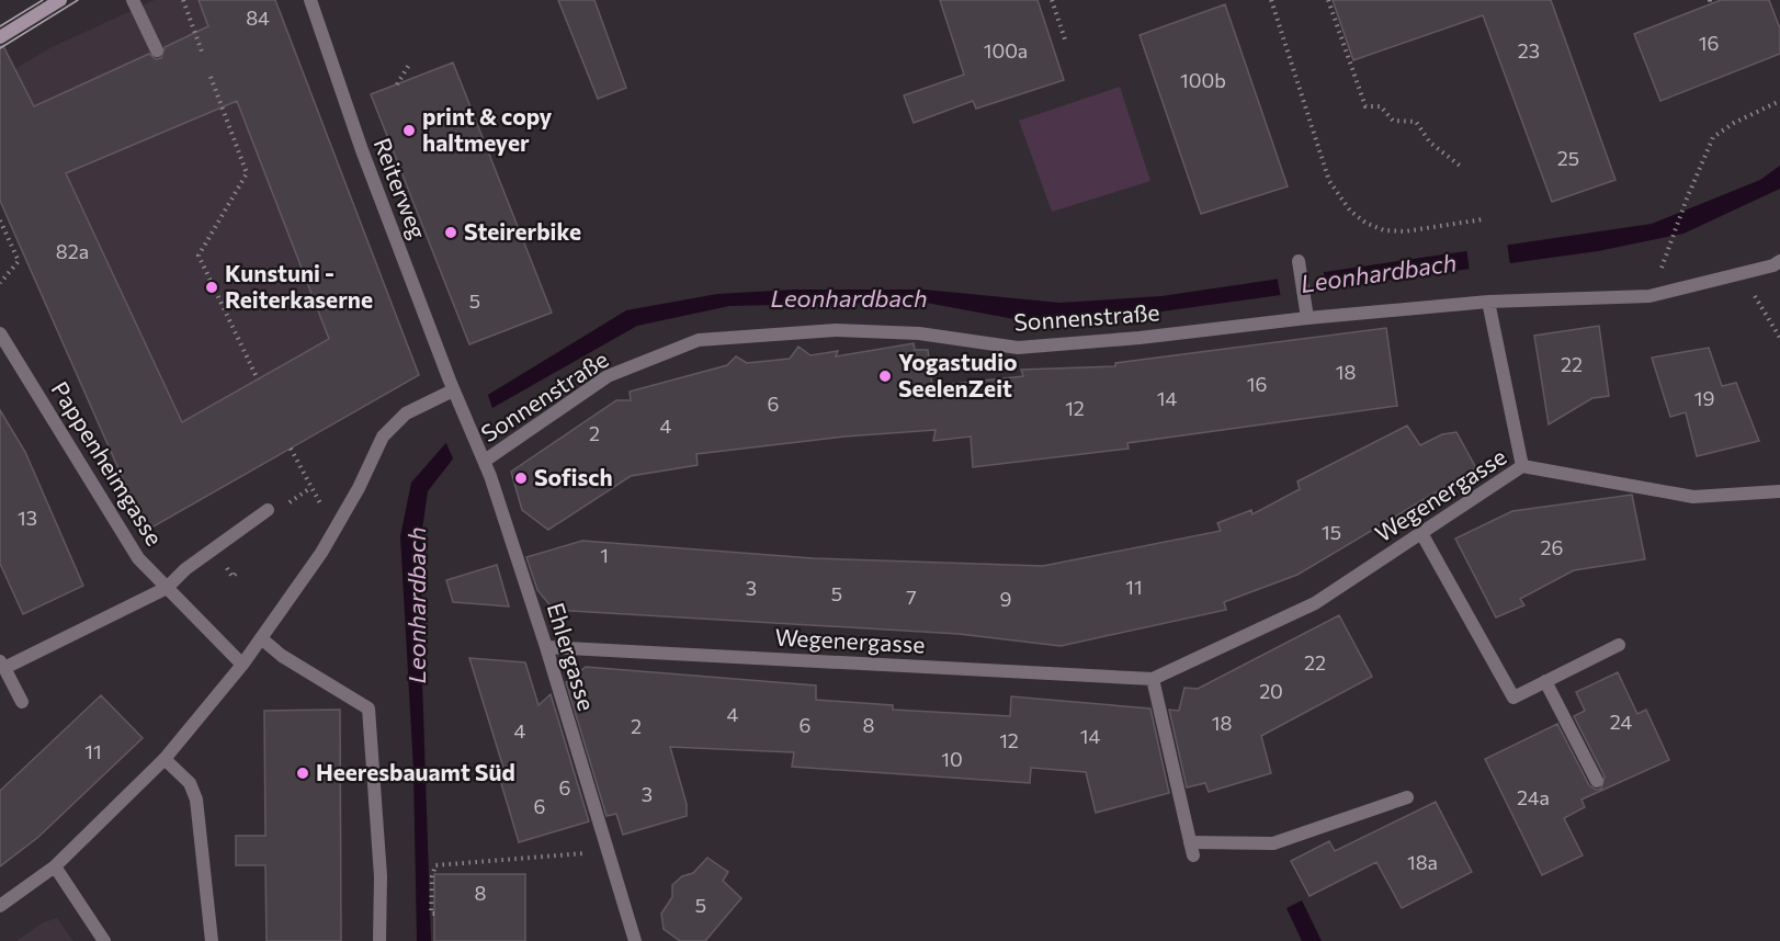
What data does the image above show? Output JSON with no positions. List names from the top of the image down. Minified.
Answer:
{"streets":{"street":["Reiterweg","Sonnenstraße","Pappenheimgasse","Wegenergasse","Ehlergasse"]},"crossings":[["Reiterweg","Ehlergasse"],["Sonnenstraße","Ehlergasse"],["Wegenergasse","Ehlergasse"]],"water":["Leonhardbach"],"places":["print & copy haltmeyer","Steirerbike","Kunstuni - Reiterkaserne","Yogastudio SeelenZeit","Sofisch","Heeresbauamt Süd"],"house_numbers":["84","16","100a","23","100b","25","82a","5","22","18","16","14","19","6","12","4","2","13","15","26","1","11","3","5","7","9","22","20","4","24","18","6","8","2","4","14","12","11","10","6","3","24a","6","18a","8","5"]}
